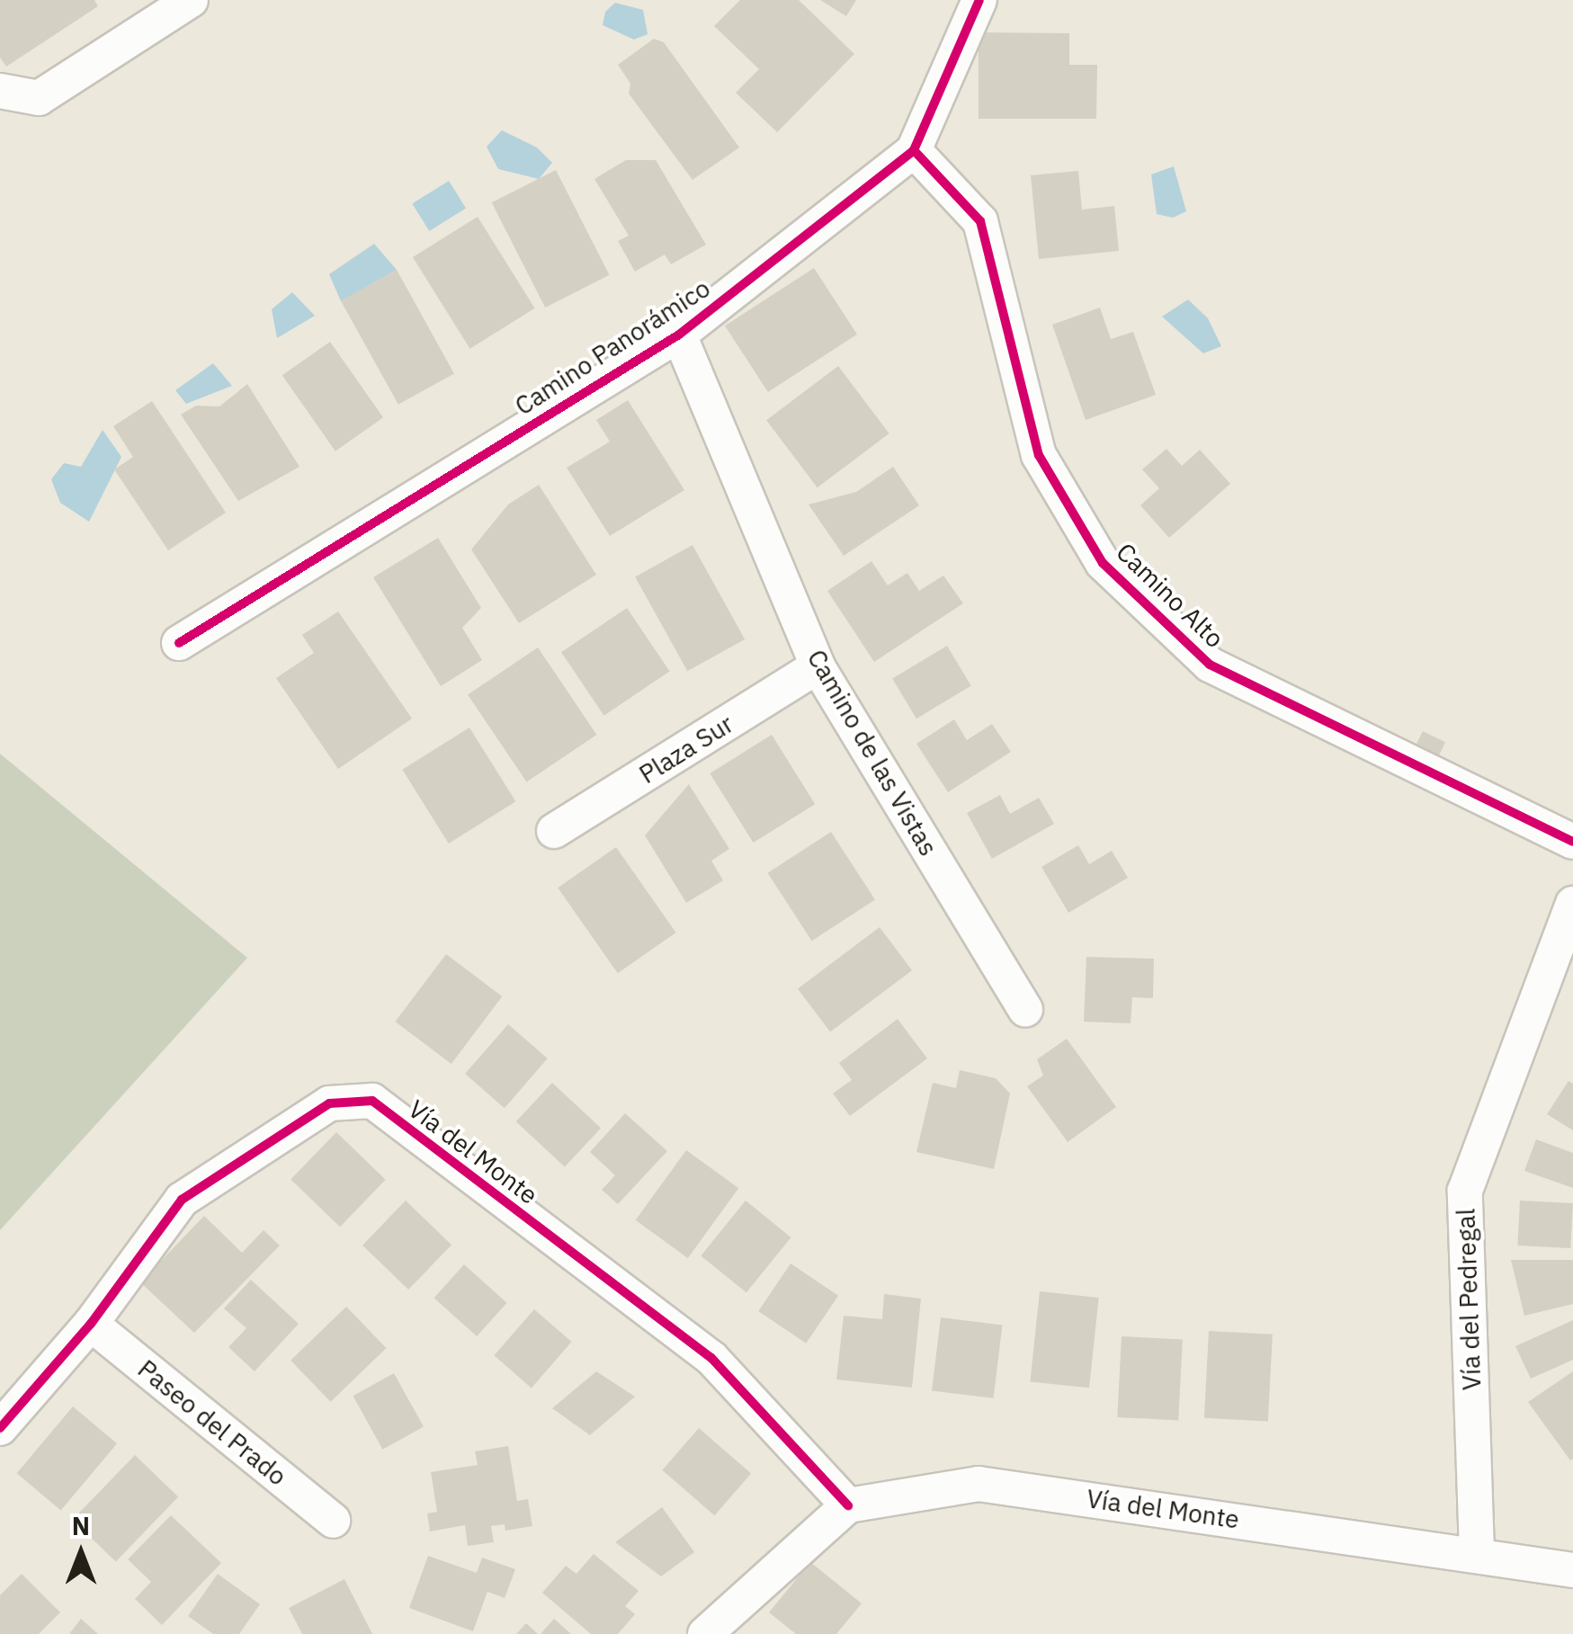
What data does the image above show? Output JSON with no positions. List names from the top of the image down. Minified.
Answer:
{"streets":{"street":["Camino Panorámico","Camino Alto","Plaza Sur","Camino de las Vistas","Vía del Monte","Vía del Pedregal","Paseo del Prado"]},"crossings":[["Camino Panorámico","Camino Alto"],["Camino Panorámico","Camino de las Vistas"],["Plaza Sur","Camino de las Vistas"],["Vía del Monte","Vía del Pedregal"],["Vía del Monte","Paseo del Prado"]],"north":"top"}
